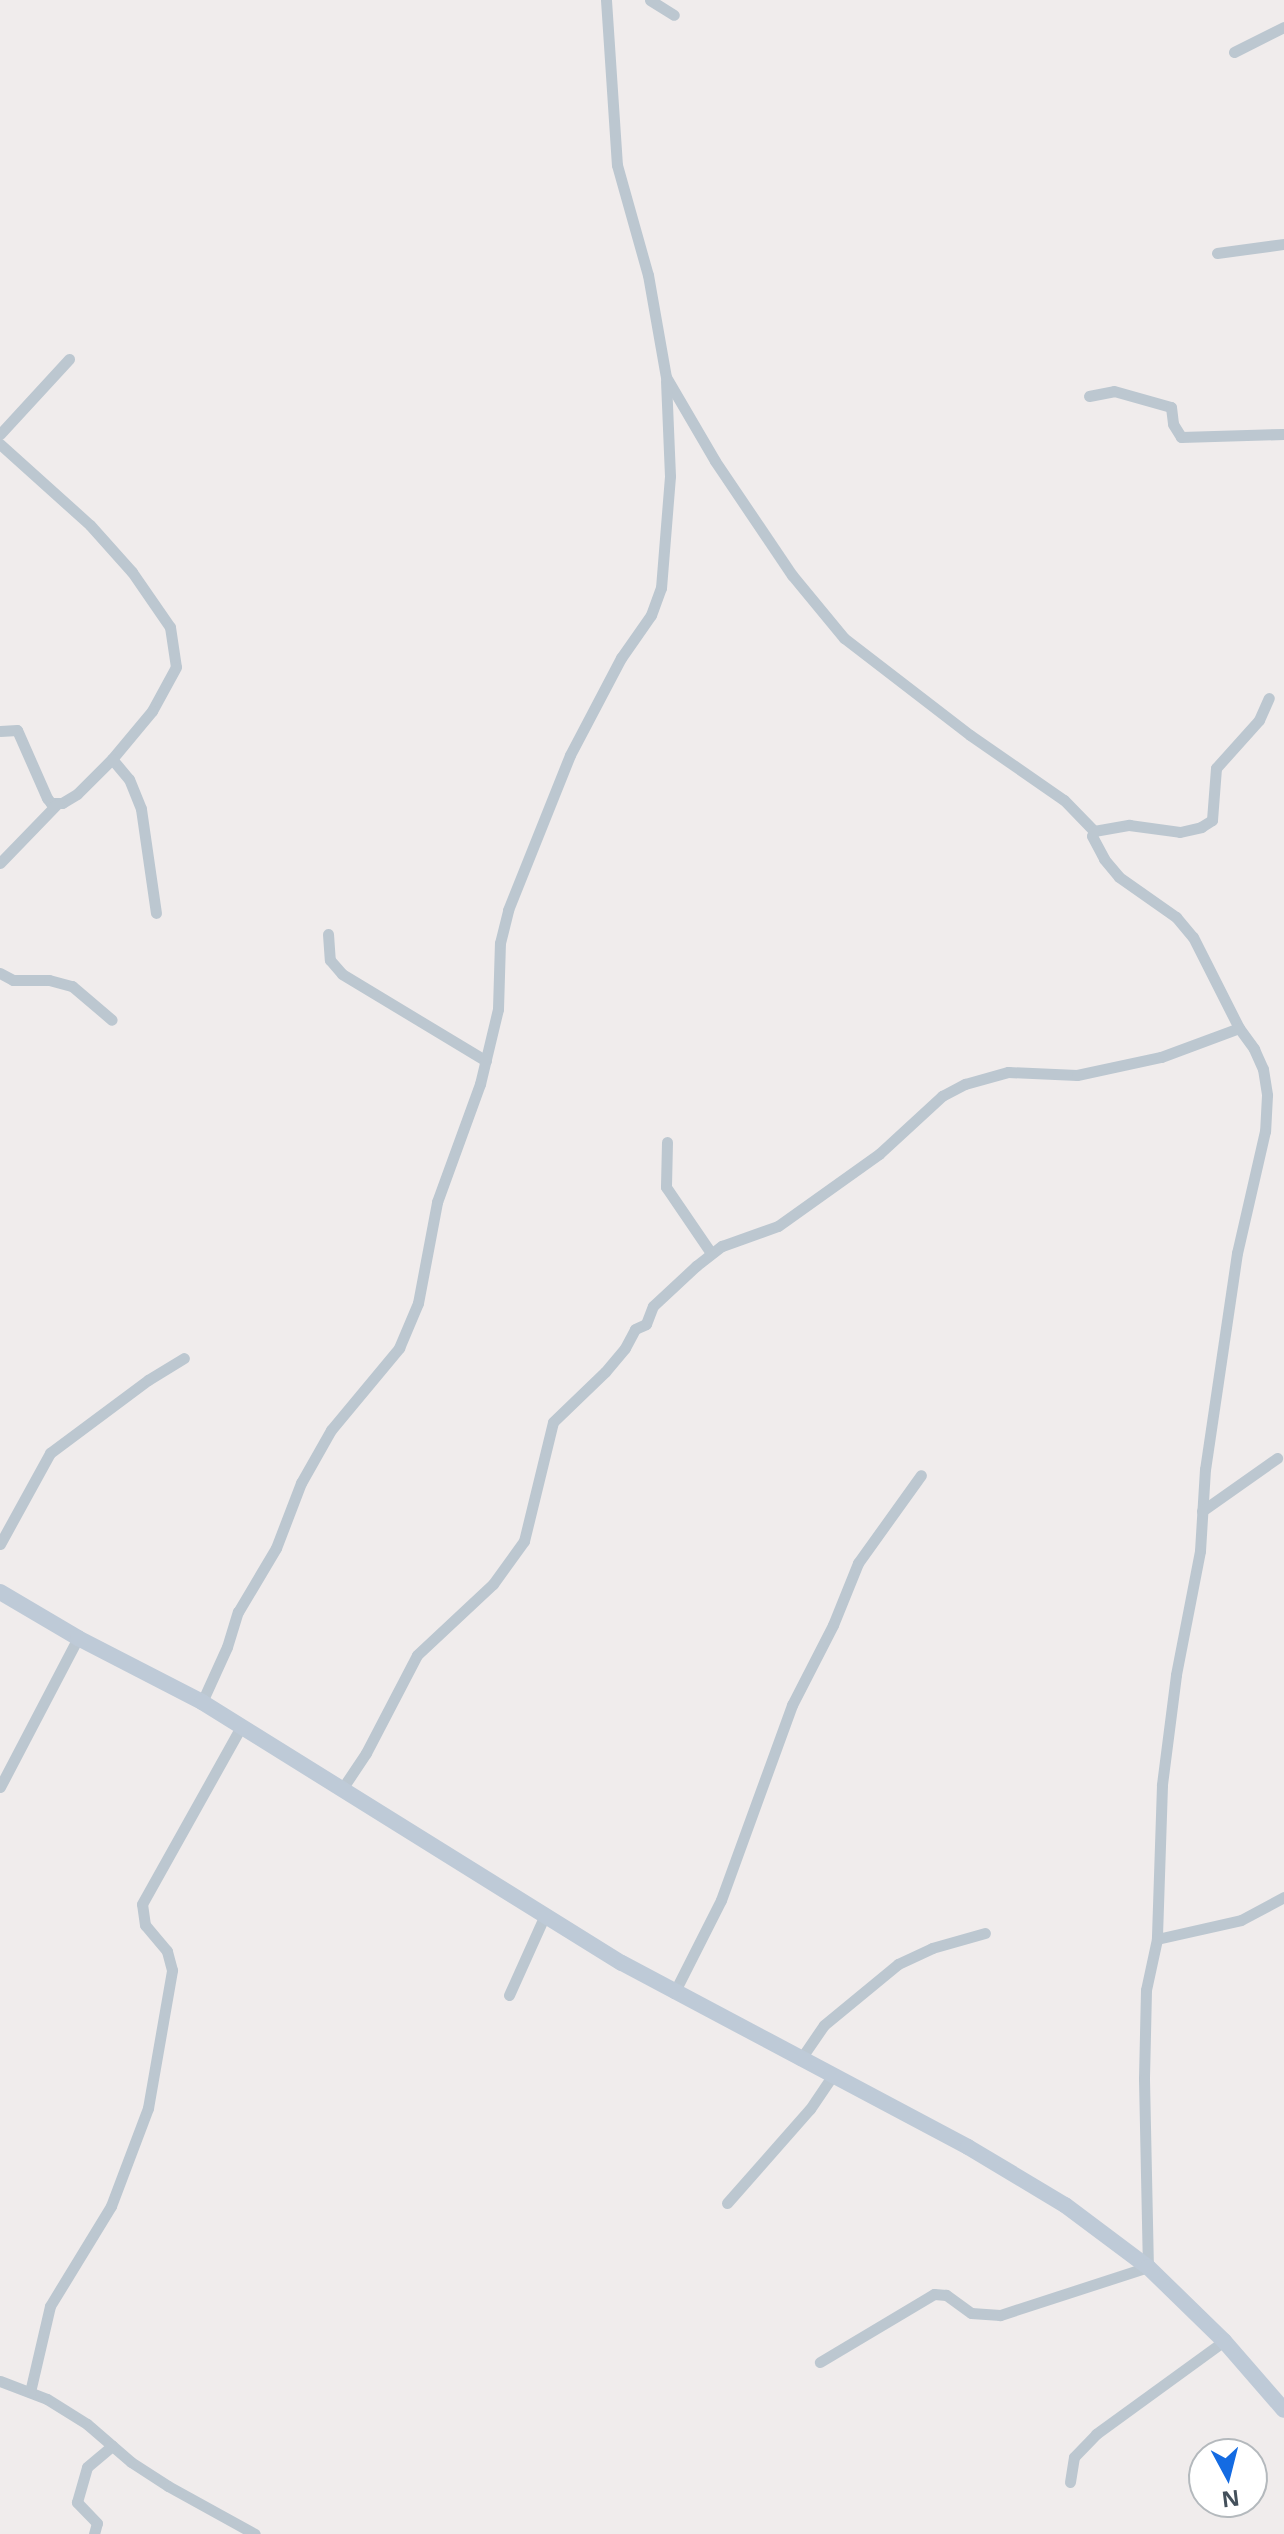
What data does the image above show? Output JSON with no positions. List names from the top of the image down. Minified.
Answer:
{"north":"bottom"}
